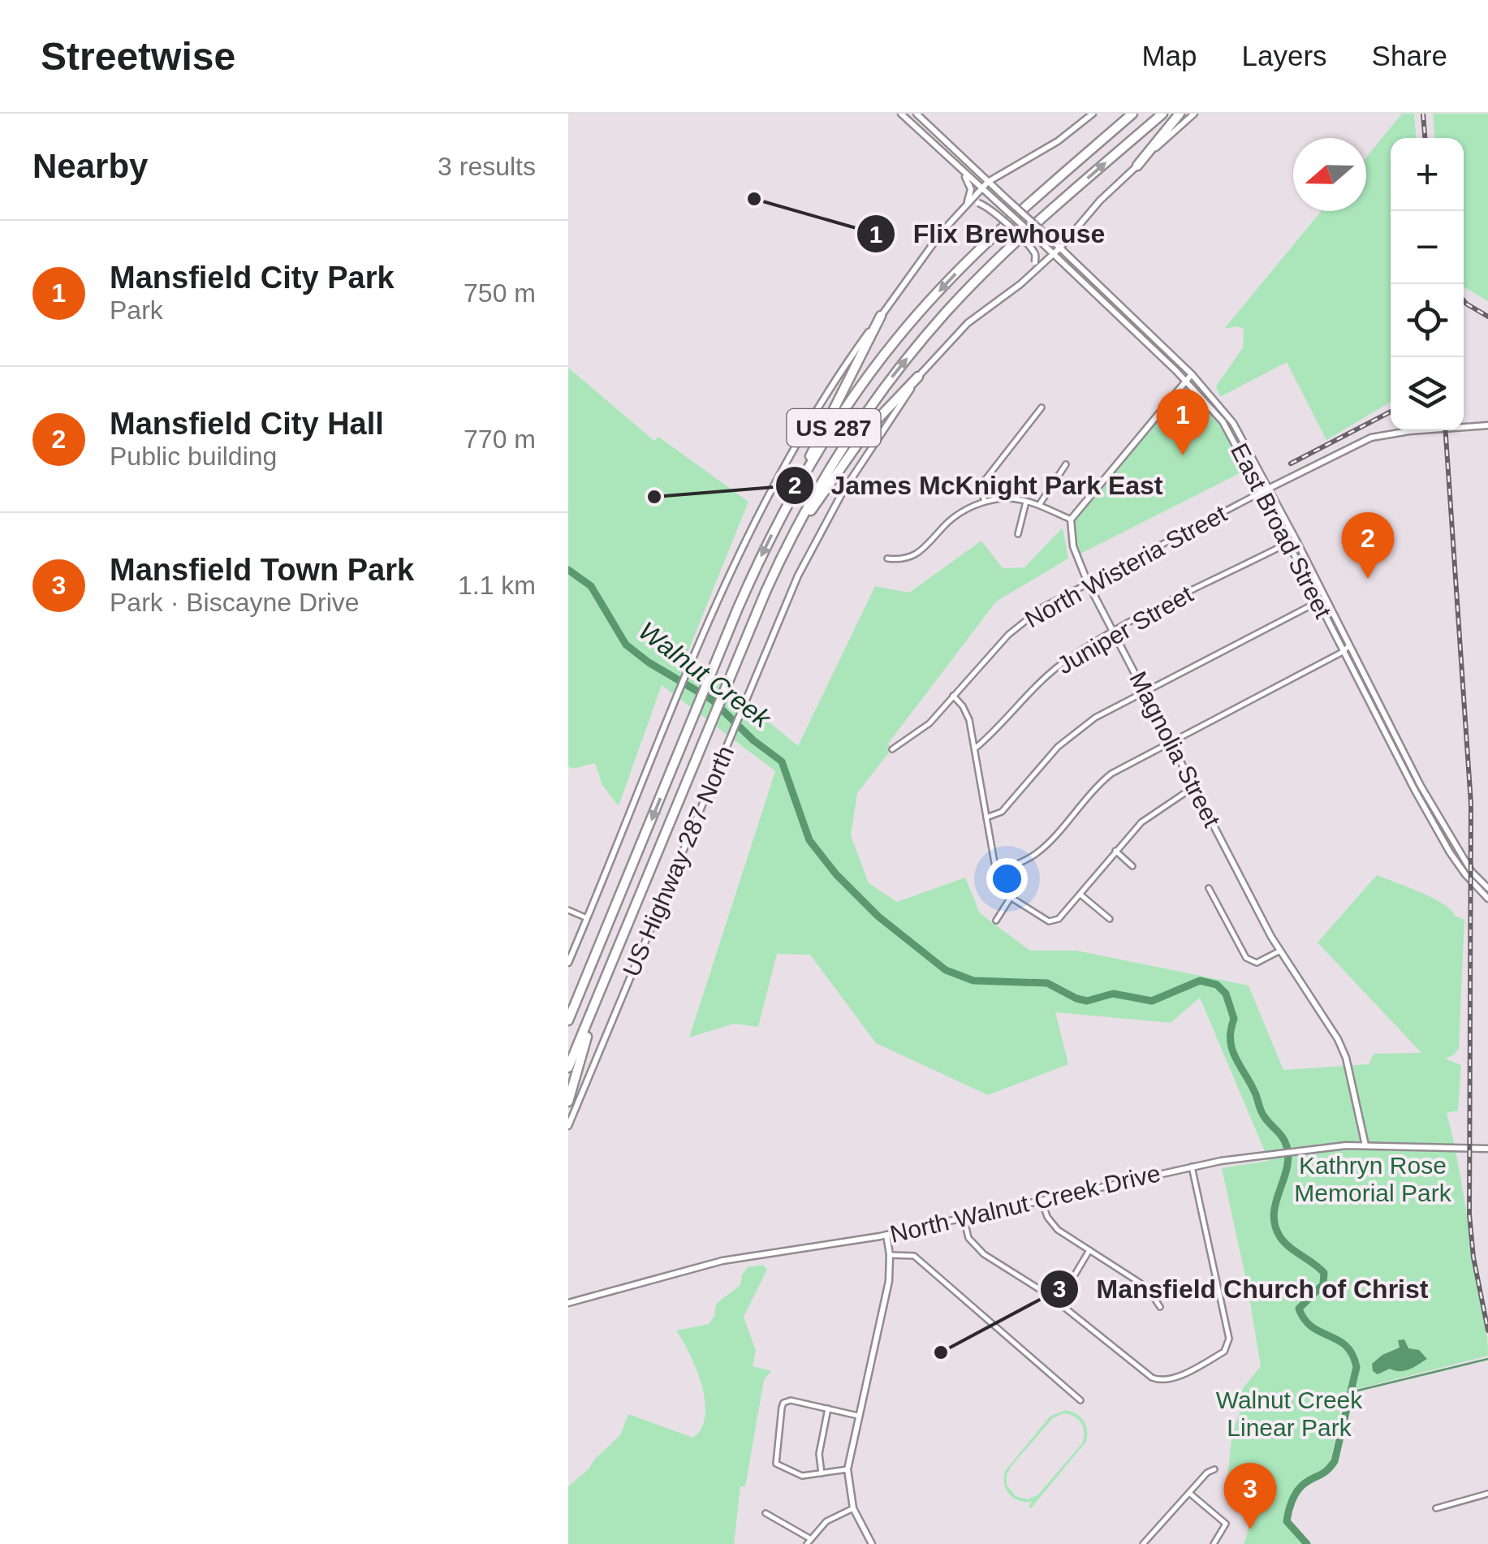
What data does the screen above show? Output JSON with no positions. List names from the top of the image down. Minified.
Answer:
{"streets":{"highway":["US 287"],"main road":["East Broad Street","Magnolia Street","US Highway 287 North","North Walnut Creek Drive"],"street":["North Wisteria Street","Juniper Street"]},"crossings":[["East Broad Street","North Wisteria Street"],["East Broad Street","Juniper Street"],["East Broad Street","US Highway 287 North"],["North Wisteria Street","Magnolia Street"],["Juniper Street","Magnolia Street"],["Magnolia Street","North Walnut Creek Drive"]],"water":["Walnut Creek"],"parks":["Kathryn Rose Memorial Park","Walnut Creek Linear Park"],"places":["Flix Brewhouse","James McKnight Park East","Mansfield Church of Christ"],"north":"left","page":{"header":"Streetwise","nav":["Map","Layers","Share"],"heading":["Nearby","3 results"],"map_buttons":["+","−"],"list":[{"mark":"1","name":"Mansfield City Park","note":"Park","value":"750 m"},{"mark":"2","name":"Mansfield City Hall","note":"Public building","value":"770 m"},{"mark":"3","name":"Mansfield Town Park","note":"Park · Biscayne Drive","value":"1.1 km"}],"pins":["1","2","3"]}}
